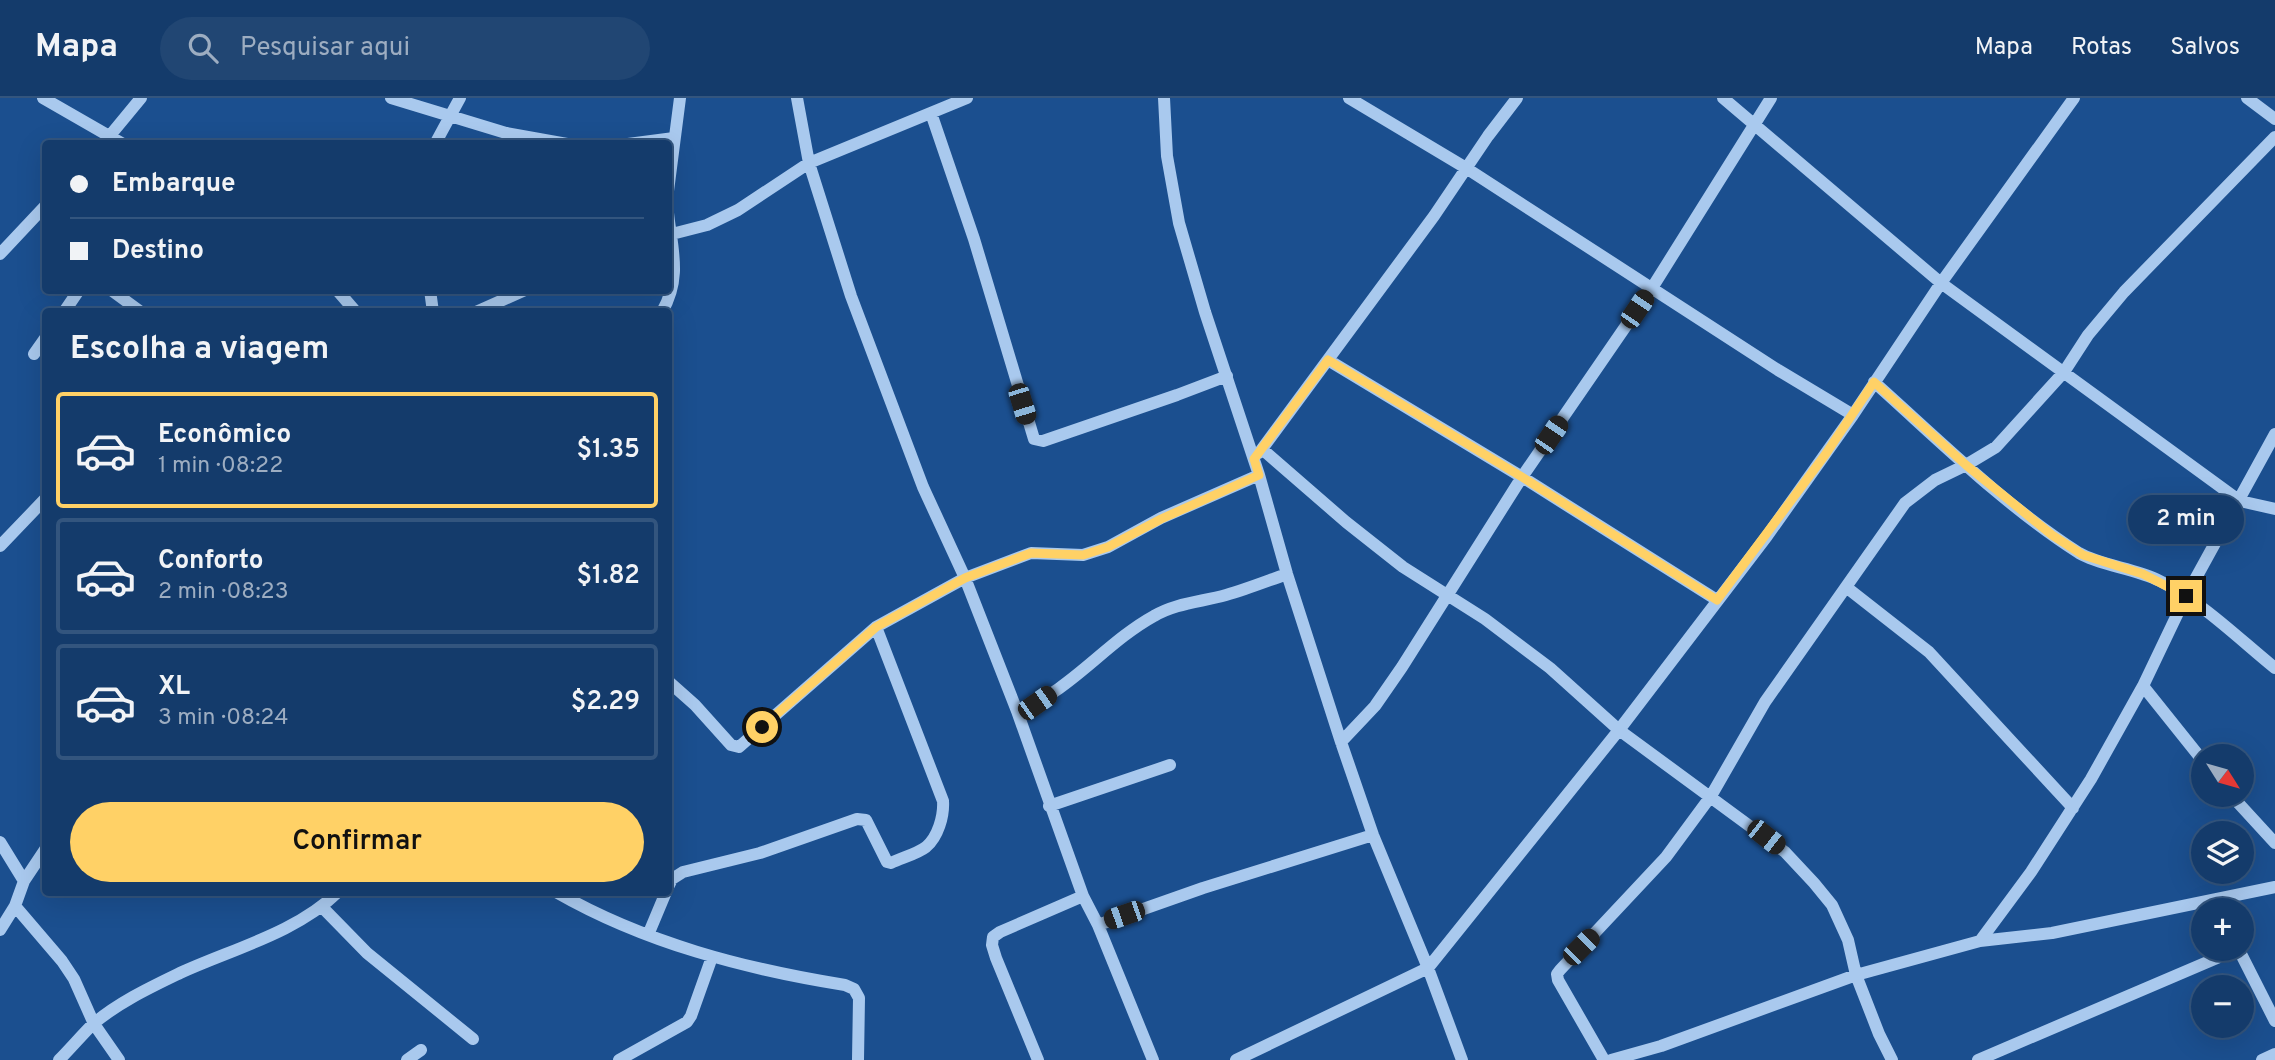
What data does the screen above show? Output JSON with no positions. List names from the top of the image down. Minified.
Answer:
{"north":"bottom right","page":{"header":"Mapa","search":"Pesquisar aqui","nav":["Mapa","Rotas","Salvos"],"banner":["Embarque","Destino"],"heading":"Escolha a viagem","list":[{"name":"Econômico","note":"1 min · 08:22","value":"$1.35"},{"name":"Conforto","note":"2 min · 08:23","value":"$1.82"},{"name":"XL","note":"3 min · 08:24","value":"$2.29"}],"bubble":"2 min","map_buttons":["+","−"],"buttons":"Confirmar"}}
